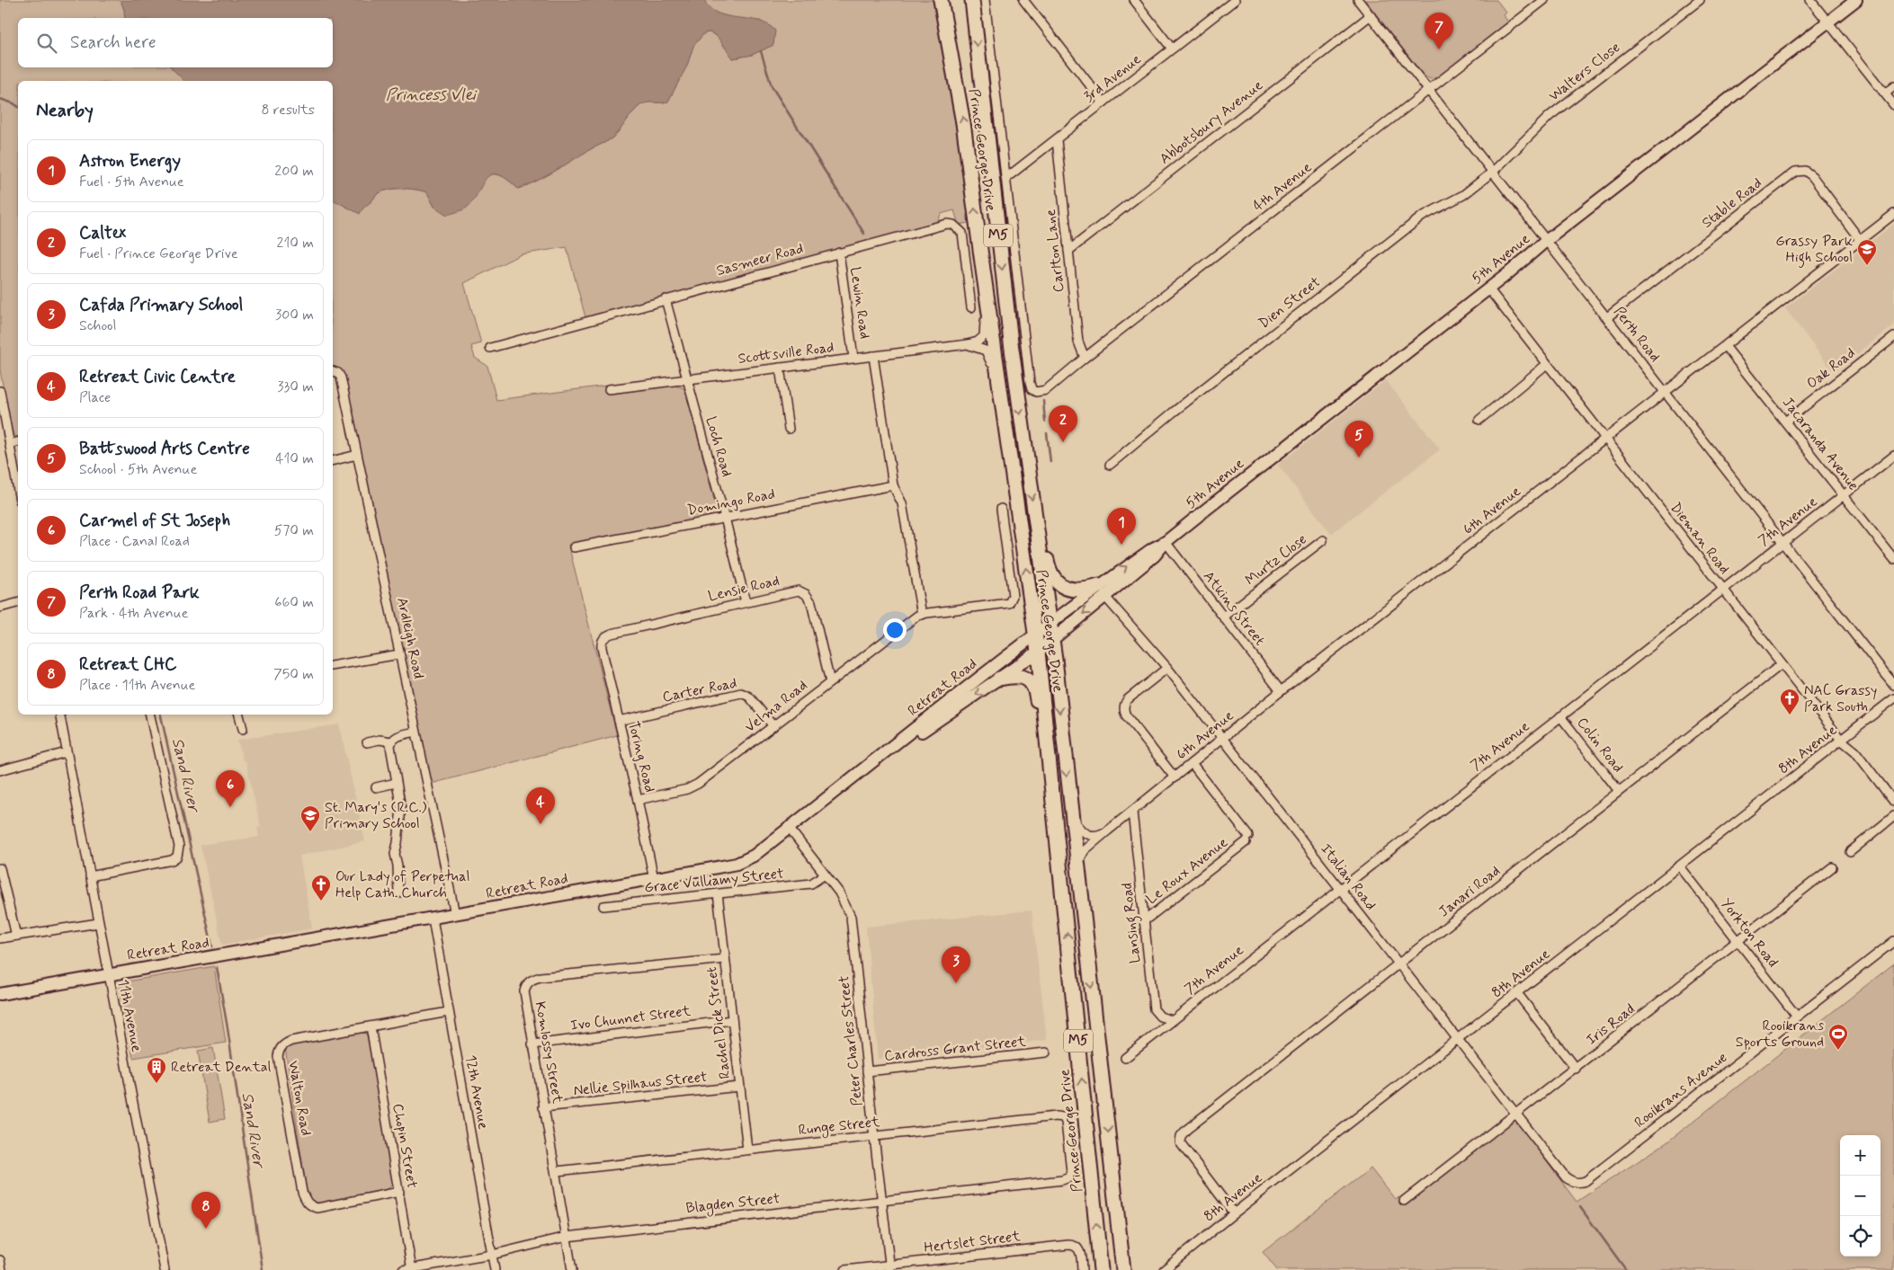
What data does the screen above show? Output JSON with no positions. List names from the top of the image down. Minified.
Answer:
{"streets":{"main road":["Prince George Drive","M5","5th Avenue","Retreat Road"],"street":["Walters Close","3rd Avenue","Abbotsbury Avenue","4th Avenue","Stable Road","Carlton Lane","Sasmeer Road","Lewin Road","Dien Street","Perth Road","Scottsville Road","Oak Road","Jacaranda Avenue","Loch Road","Domingo Road","6th Avenue","7th Avenue","Dieman Road","Murtz Close","Lensie Road","Atkins Street","Ardleigh Road","Carter Road","Velma Road","Colin Road","8th Avenue","Toring Road","Le Roux Avenue","Italian Road","Grace Vulliamy Street","Janari Road","Lansing Road","Yorkton Road","11th Avenue","Ivo Chunnet Street","Rachel Dick Street","Iris Road","Peter Charles Street","Cardross Grant Street","Komlossy Street","Nellie Spilhaus Street","Rooikrans Avenue","12th Avenue","Walton Road","Runge Street","Chopin Street","Blagden Street","Hertslet Street"]},"crossings":[["Walters Close","Dien Street"],["Walters Close","Perth Road"],["3rd Avenue","4th Avenue"],["3rd Avenue","Carlton Lane"],["Abbotsbury Avenue","Carlton Lane"],["Abbotsbury Avenue","Perth Road"],["Prince George Drive","5th Avenue"],["Prince George Drive","Scottsville Road"],["Prince George Drive","6th Avenue"],["Prince George Drive","Retreat Road"],["4th Avenue","Carlton Lane"],["4th Avenue","Perth Road"],["Stable Road","Perth Road"],["Stable Road","6th Avenue"],["5th Avenue","Perth Road"],["5th Avenue","Dieman Road"],["5th Avenue","Atkins Street"],["5th Avenue","Retreat Road"],["5th Avenue","Italian Road"],["Sasmeer Road","Lewin Road"],["Sasmeer Road","Loch Road"],["Lewin Road","Scottsville Road"],["Dien Street","Perth Road"],["Perth Road","6th Avenue"],["Perth Road","7th Avenue"],["Scottsville Road","Loch Road"],["Oak Road","Jacaranda Avenue"],["Jacaranda Avenue","6th Avenue"],["Jacaranda Avenue","7th Avenue"],["Loch Road","Domingo Road"],["Loch Road","Lensie Road"],["6th Avenue","Dieman Road"],["6th Avenue","Atkins Street"],["6th Avenue","Le Roux Avenue"],["6th Avenue","Italian Road"],["6th Avenue","Lansing Road"],["7th Avenue","Dieman Road"],["7th Avenue","Colin Road"],["7th Avenue","Italian Road"],["7th Avenue","Lansing Road"],["Dieman Road","8th Avenue"],["Dieman Road","Janari Road"],["Murtz Close","Atkins Street"],["Lensie Road","Velma Road"],["Lensie Road","Toring Road"],["Ardleigh Road","Retreat Road"],["Retreat Road","Toring Road"],["Retreat Road","11th Avenue"],["Retreat Road","Peter Charles Street"],["Retreat Road","12th Avenue"],["Carter Road","Velma Road"],["Carter Road","Toring Road"],["Velma Road","Toring Road"],["Colin Road","Janari Road"],["8th Avenue","Italian Road"],["8th Avenue","Janari Road"],["8th Avenue","Yorkton Road"],["Le Roux Avenue","Lansing Road"],["Italian Road","Janari Road"],["Italian Road","Iris Road"],["Italian Road","Rooikrans Avenue"],["Grace Vulliamy Street","Rachel Dick Street"],["Grace Vulliamy Street","Peter Charles Street"],["Yorkton Road","Iris Road"],["Yorkton Road","Rooikrans Avenue"],["Ivo Chunnet Street","Rachel Dick Street"],["Ivo Chunnet Street","Komlossy Street"],["Rachel Dick Street","Komlossy Street"],["Rachel Dick Street","Nellie Spilhaus Street"],["Rachel Dick Street","Runge Street"],["Peter Charles Street","Cardross Grant Street"],["Peter Charles Street","Runge Street"],["Peter Charles Street","Blagden Street"],["Peter Charles Street","Hertslet Street"],["Komlossy Street","Nellie Spilhaus Street"],["Komlossy Street","Runge Street"],["Komlossy Street","Blagden Street"],["12th Avenue","Walton Road"],["12th Avenue","Blagden Street"],["Walton Road","Chopin Street"],["Runge Street","Blagden Street"],["Chopin Street","Blagden Street"]],"water":["Princess Vlei","Sand River"],"places":{"school or university":["Grassy Park High School","St. Mary's (R.C.) Primary School"],"church":["NAC Grassy Park South","Our Lady of Perpetual Help Cath. Church"],"sports":["Rooikrans Sports Ground"],"building":["Retreat Dental"]},"page":{"pins":["7","2","5","1","6","4","3","8"],"search":"Search here","heading":["Nearby","8 results"],"list":[{"mark":"1","name":"Astron Energy","note":"Fuel · 5th Avenue","value":"200 m"},{"mark":"2","name":"Caltex","note":"Fuel · Prince George Drive","value":"210 m"},{"mark":"3","name":"Cafda Primary School","note":"School","value":"300 m"},{"mark":"4","name":"Retreat Civic Centre","note":"Place","value":"330 m"},{"mark":"5","name":"Battswood Arts Centre","note":"School · 5th Avenue","value":"410 m"},{"mark":"6","name":"Carmel of St Joseph","note":"Place · Canal Road","value":"570 m"},{"mark":"7","name":"Perth Road Park","note":"Park · 4th Avenue","value":"660 m"},{"mark":"8","name":"Retreat CHC","note":"Place · 11th Avenue","value":"750 m"}],"map_buttons":["+","−"]}}
